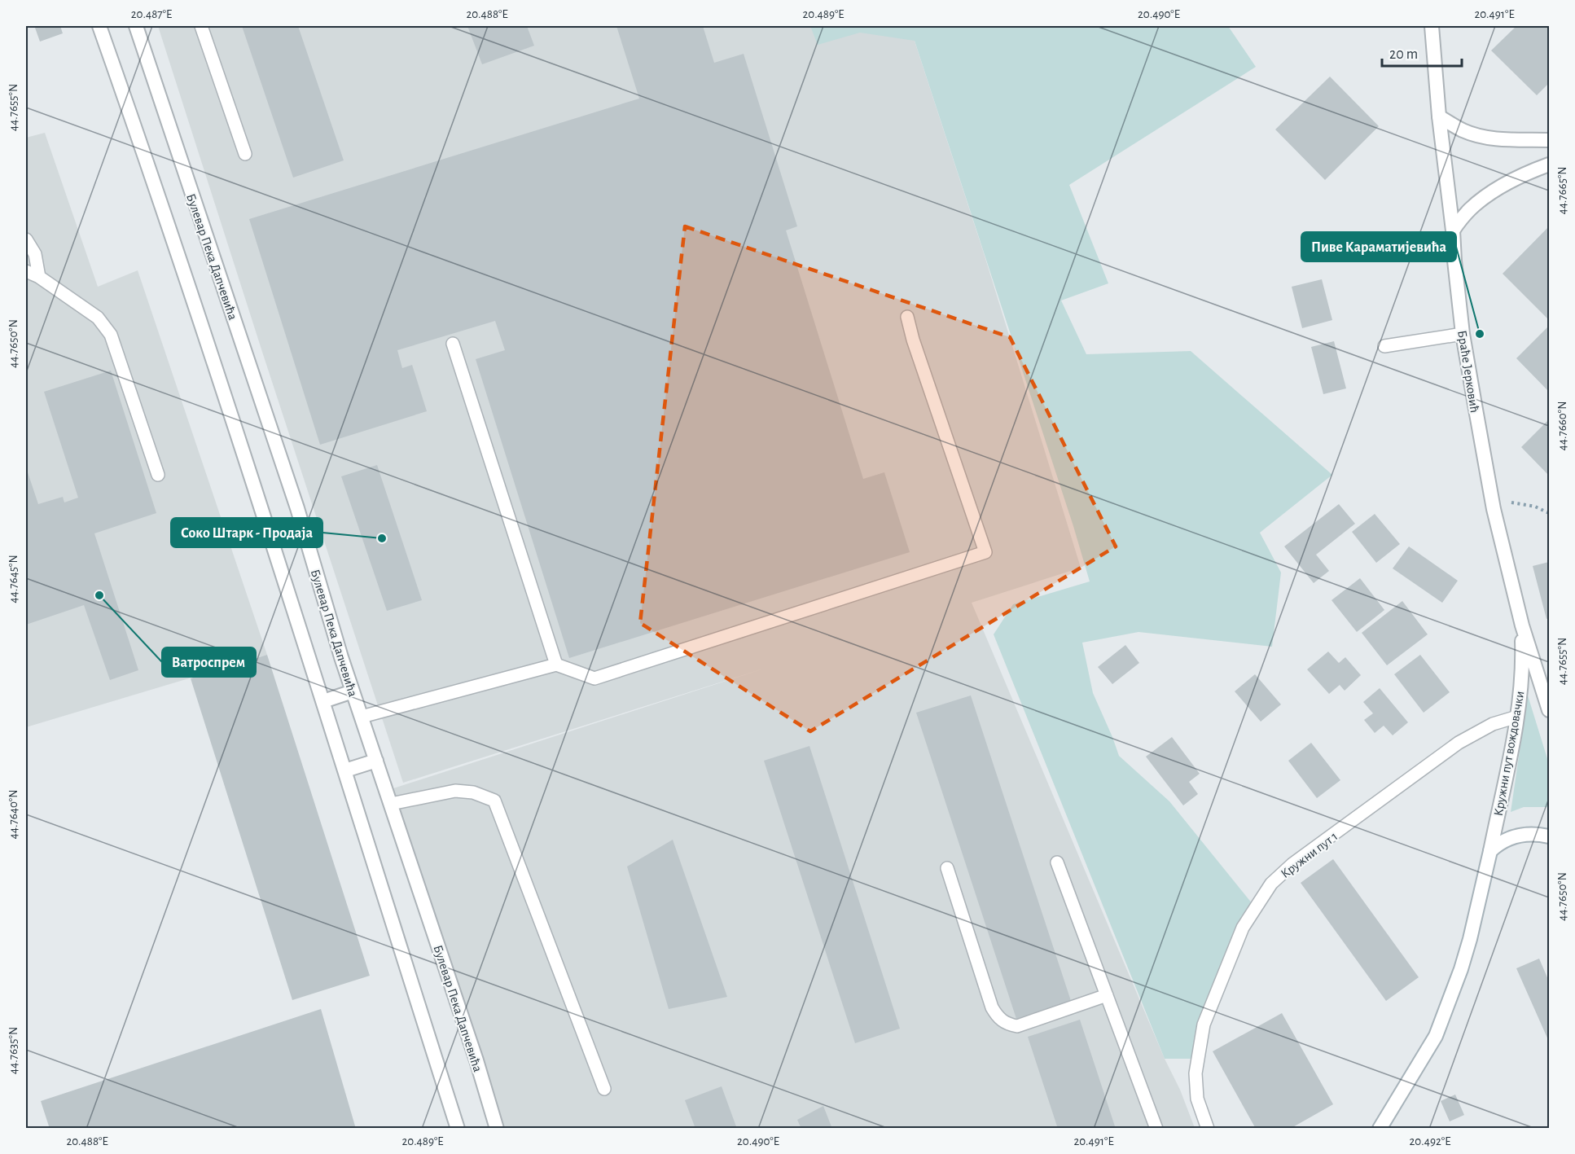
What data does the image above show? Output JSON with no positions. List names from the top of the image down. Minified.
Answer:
{"streets":{"street":["Булевар Пека Дапчевића","Браће Јерковић","Кружни пут вождовачки"],"lane":["Кружни пут 1"]},"crossings":[["Браће Јерковић","Кружни пут вождовачки"],["Кружни пут вождовачки","Кружни пут 1"]],"places":["Пиве Караматијевића","Соко Штарк - Продаја","Ватроспрем"],"scale_bar":"20 m","coordinates":["20.487°E","20.488°E","20.489°E","20.490°E","20.491°E","44.7655°N","44.7665°N","44.7650°N","44.7660°N","44.7645°N","44.7640°N","44.7635°N","20.492°E"]}
